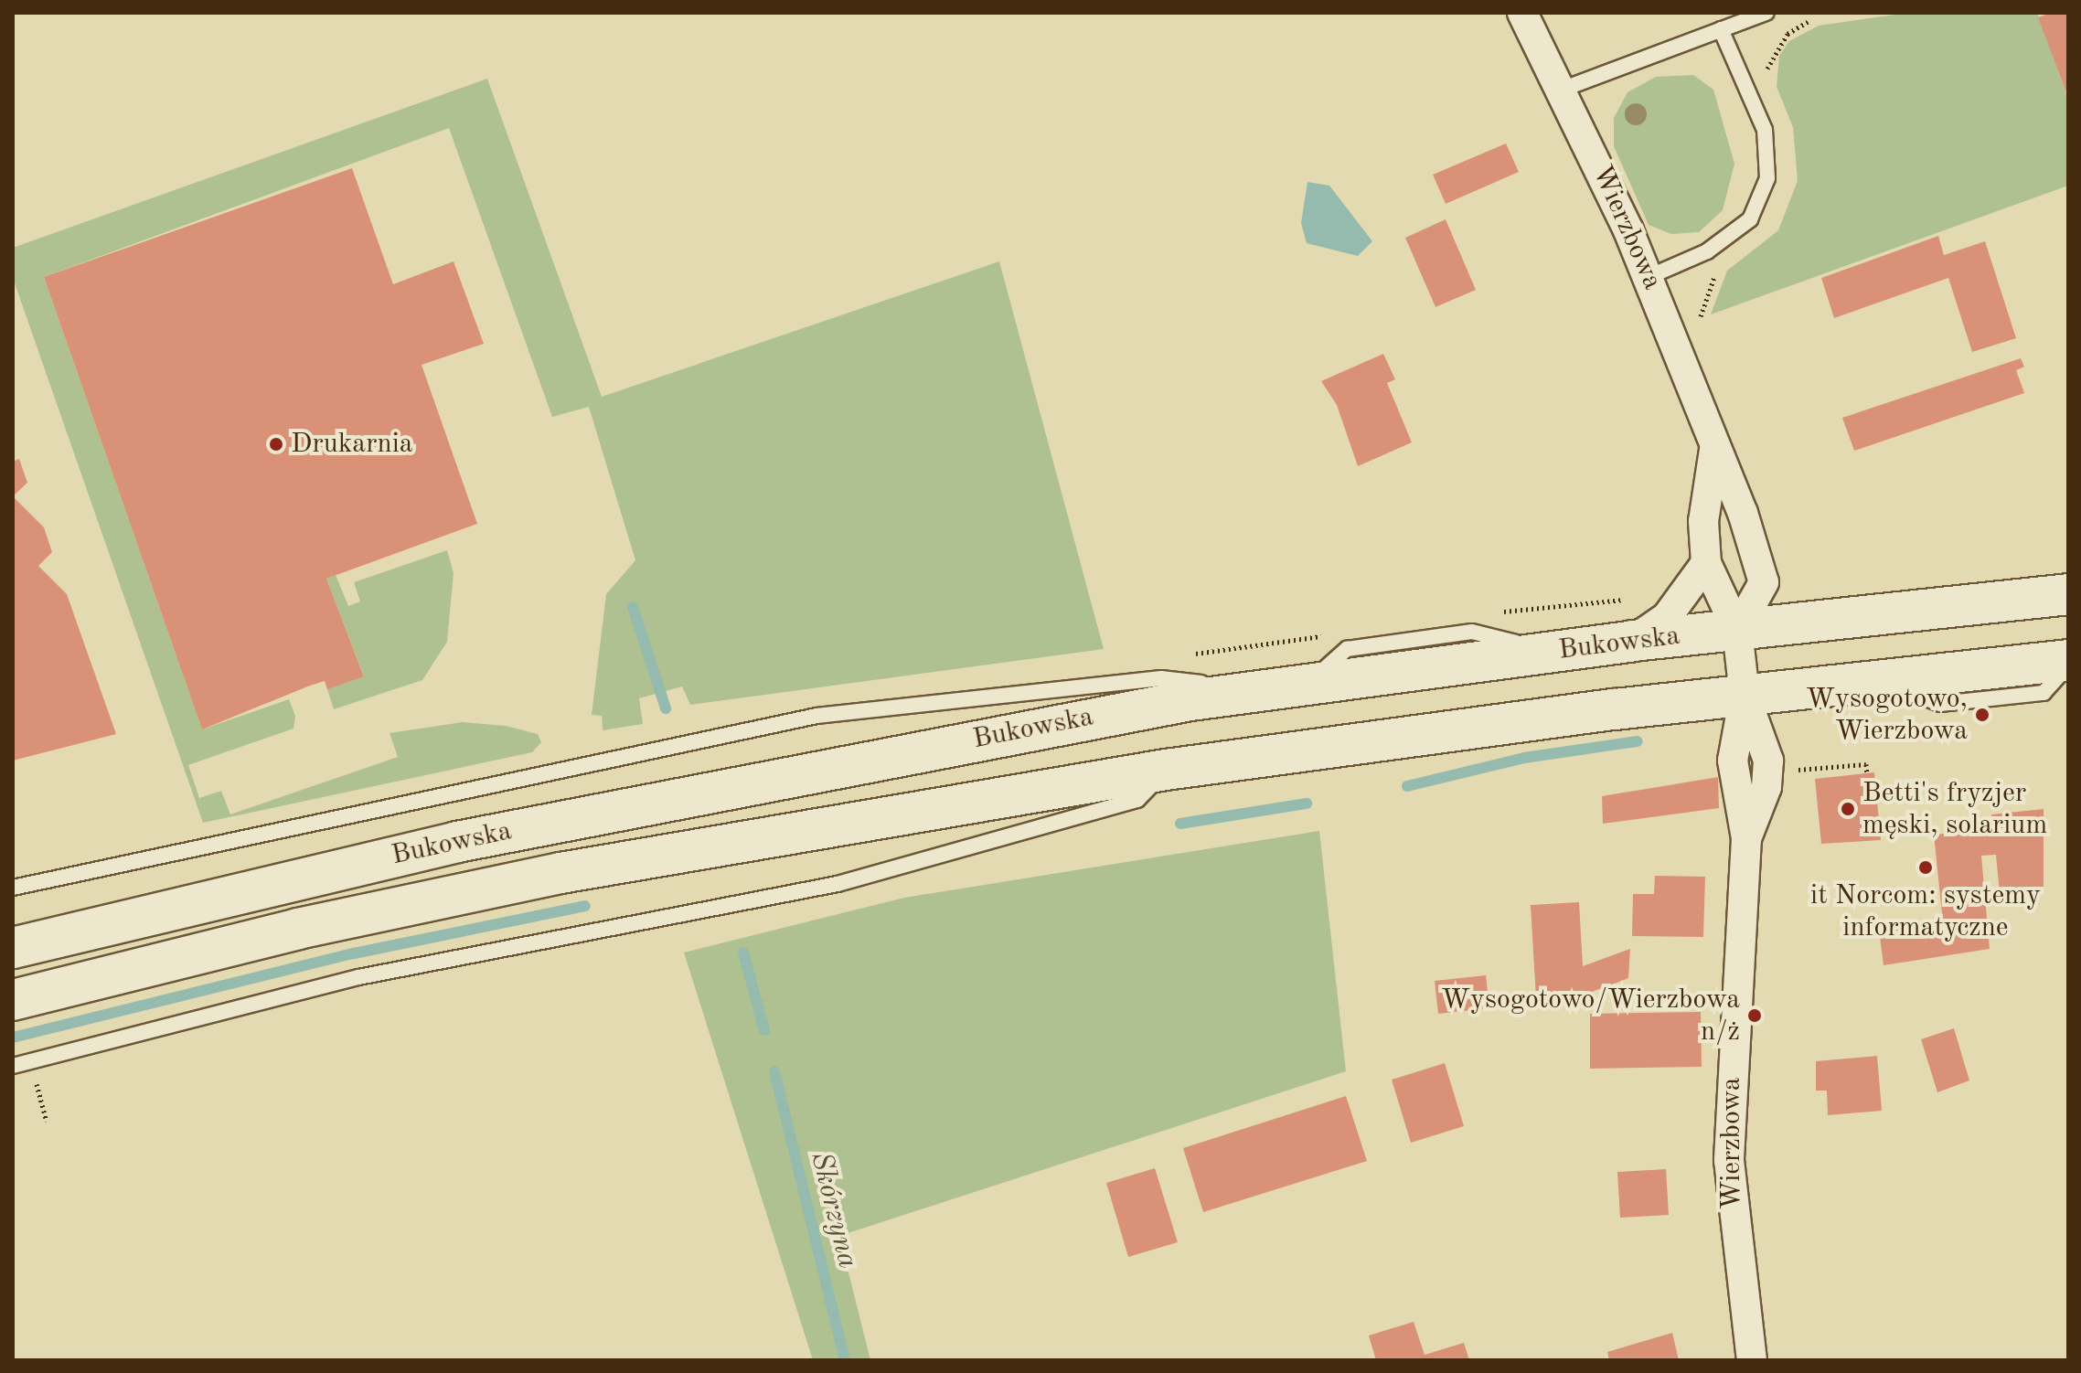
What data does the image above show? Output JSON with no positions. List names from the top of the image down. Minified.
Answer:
{"streets":{"main road":["Bukowska"],"street":["Wierzbowa"]},"crossings":[["Wierzbowa","Bukowska"]],"water":["Skórzyna"],"places":["Drukarnia","Wysogotowo, Wierzbowa","Betti's fryzjer męski, solarium","it Norcom: systemy informatyczne","Wysogotowo/Wierzbowa n/ż"]}
